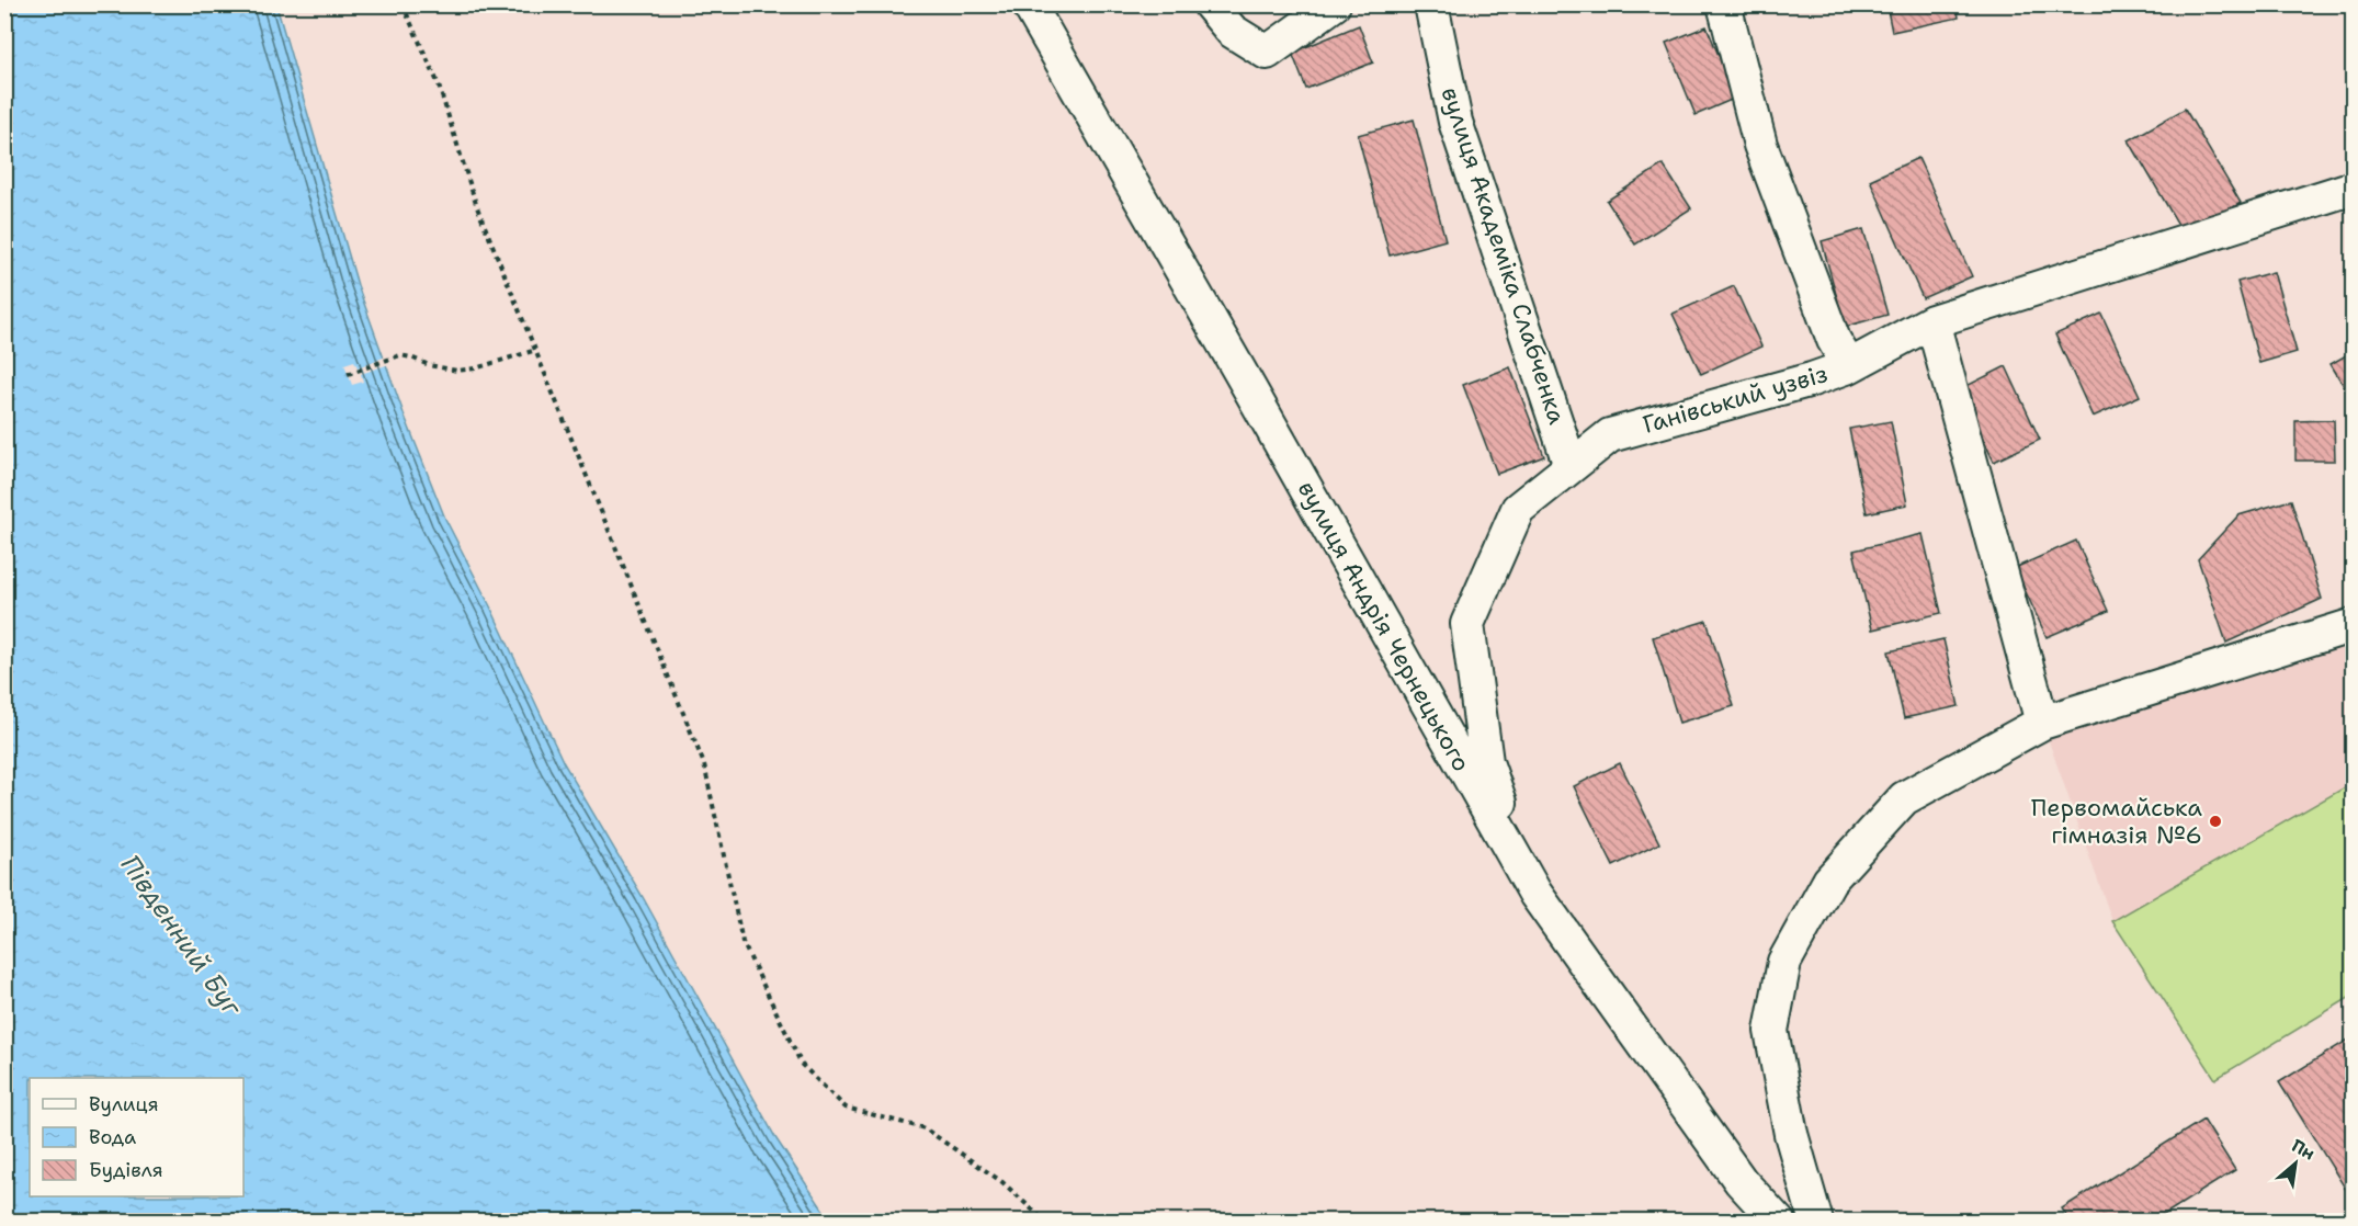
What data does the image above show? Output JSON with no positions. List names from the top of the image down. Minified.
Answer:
{"streets":{"street":["вулиця Академіка Слабченка","Ганівський узвіз","вулиця Андрія Чернецького"]},"crossings":[["вулиця Академіка Слабченка","Ганівський узвіз"],["Ганівський узвіз","вулиця Андрія Чернецького"]],"water":["Південний Буг"],"places":["Первомайська гімназія №6"],"legend":["Вулиця","Вода","Будівля"],"north":"top right"}
